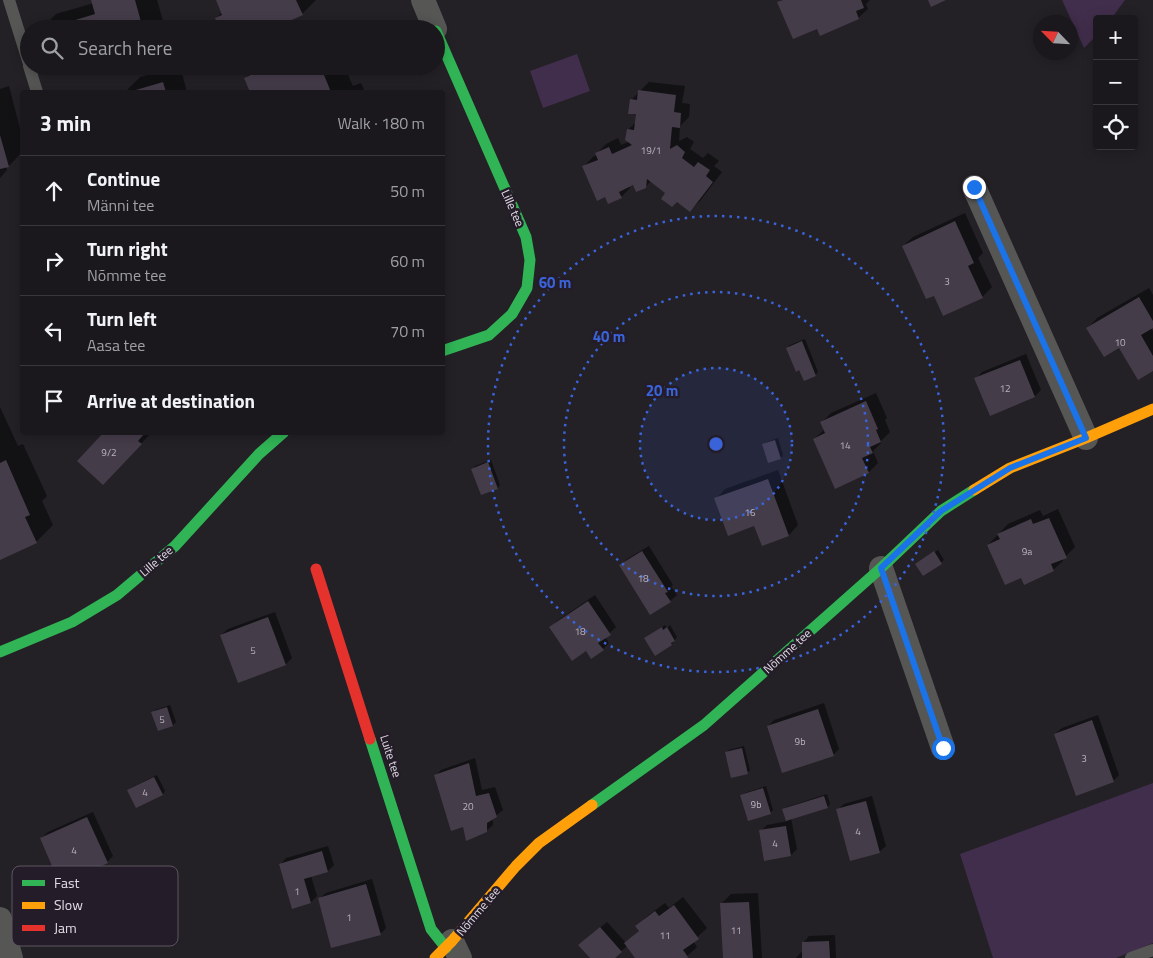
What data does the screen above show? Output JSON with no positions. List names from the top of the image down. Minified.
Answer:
{"streets":{"street":["Lille tee","Nõmme tee","Luite tee"]},"crossings":[["Nõmme tee","Luite tee"]],"house_numbers":["19/1","3","10","12","14","9/2","16","9a","18","18","5","5","9b","3","4","9b","20","4","4","4","1","1","11","11"],"legend":["Fast","Slow","Jam"],"north":"top left","page":{"map_buttons":["+","−"],"search":"Search here","heading":["3 min","Walk · 180 m"],"list":[["Continue","Männi tee","50 m"],["Turn right","Nõmme tee","60 m"],["Turn left","Aasa tee","70 m"],"Arrive at destination"]},"rings":["60 m","40 m","20 m"]}
